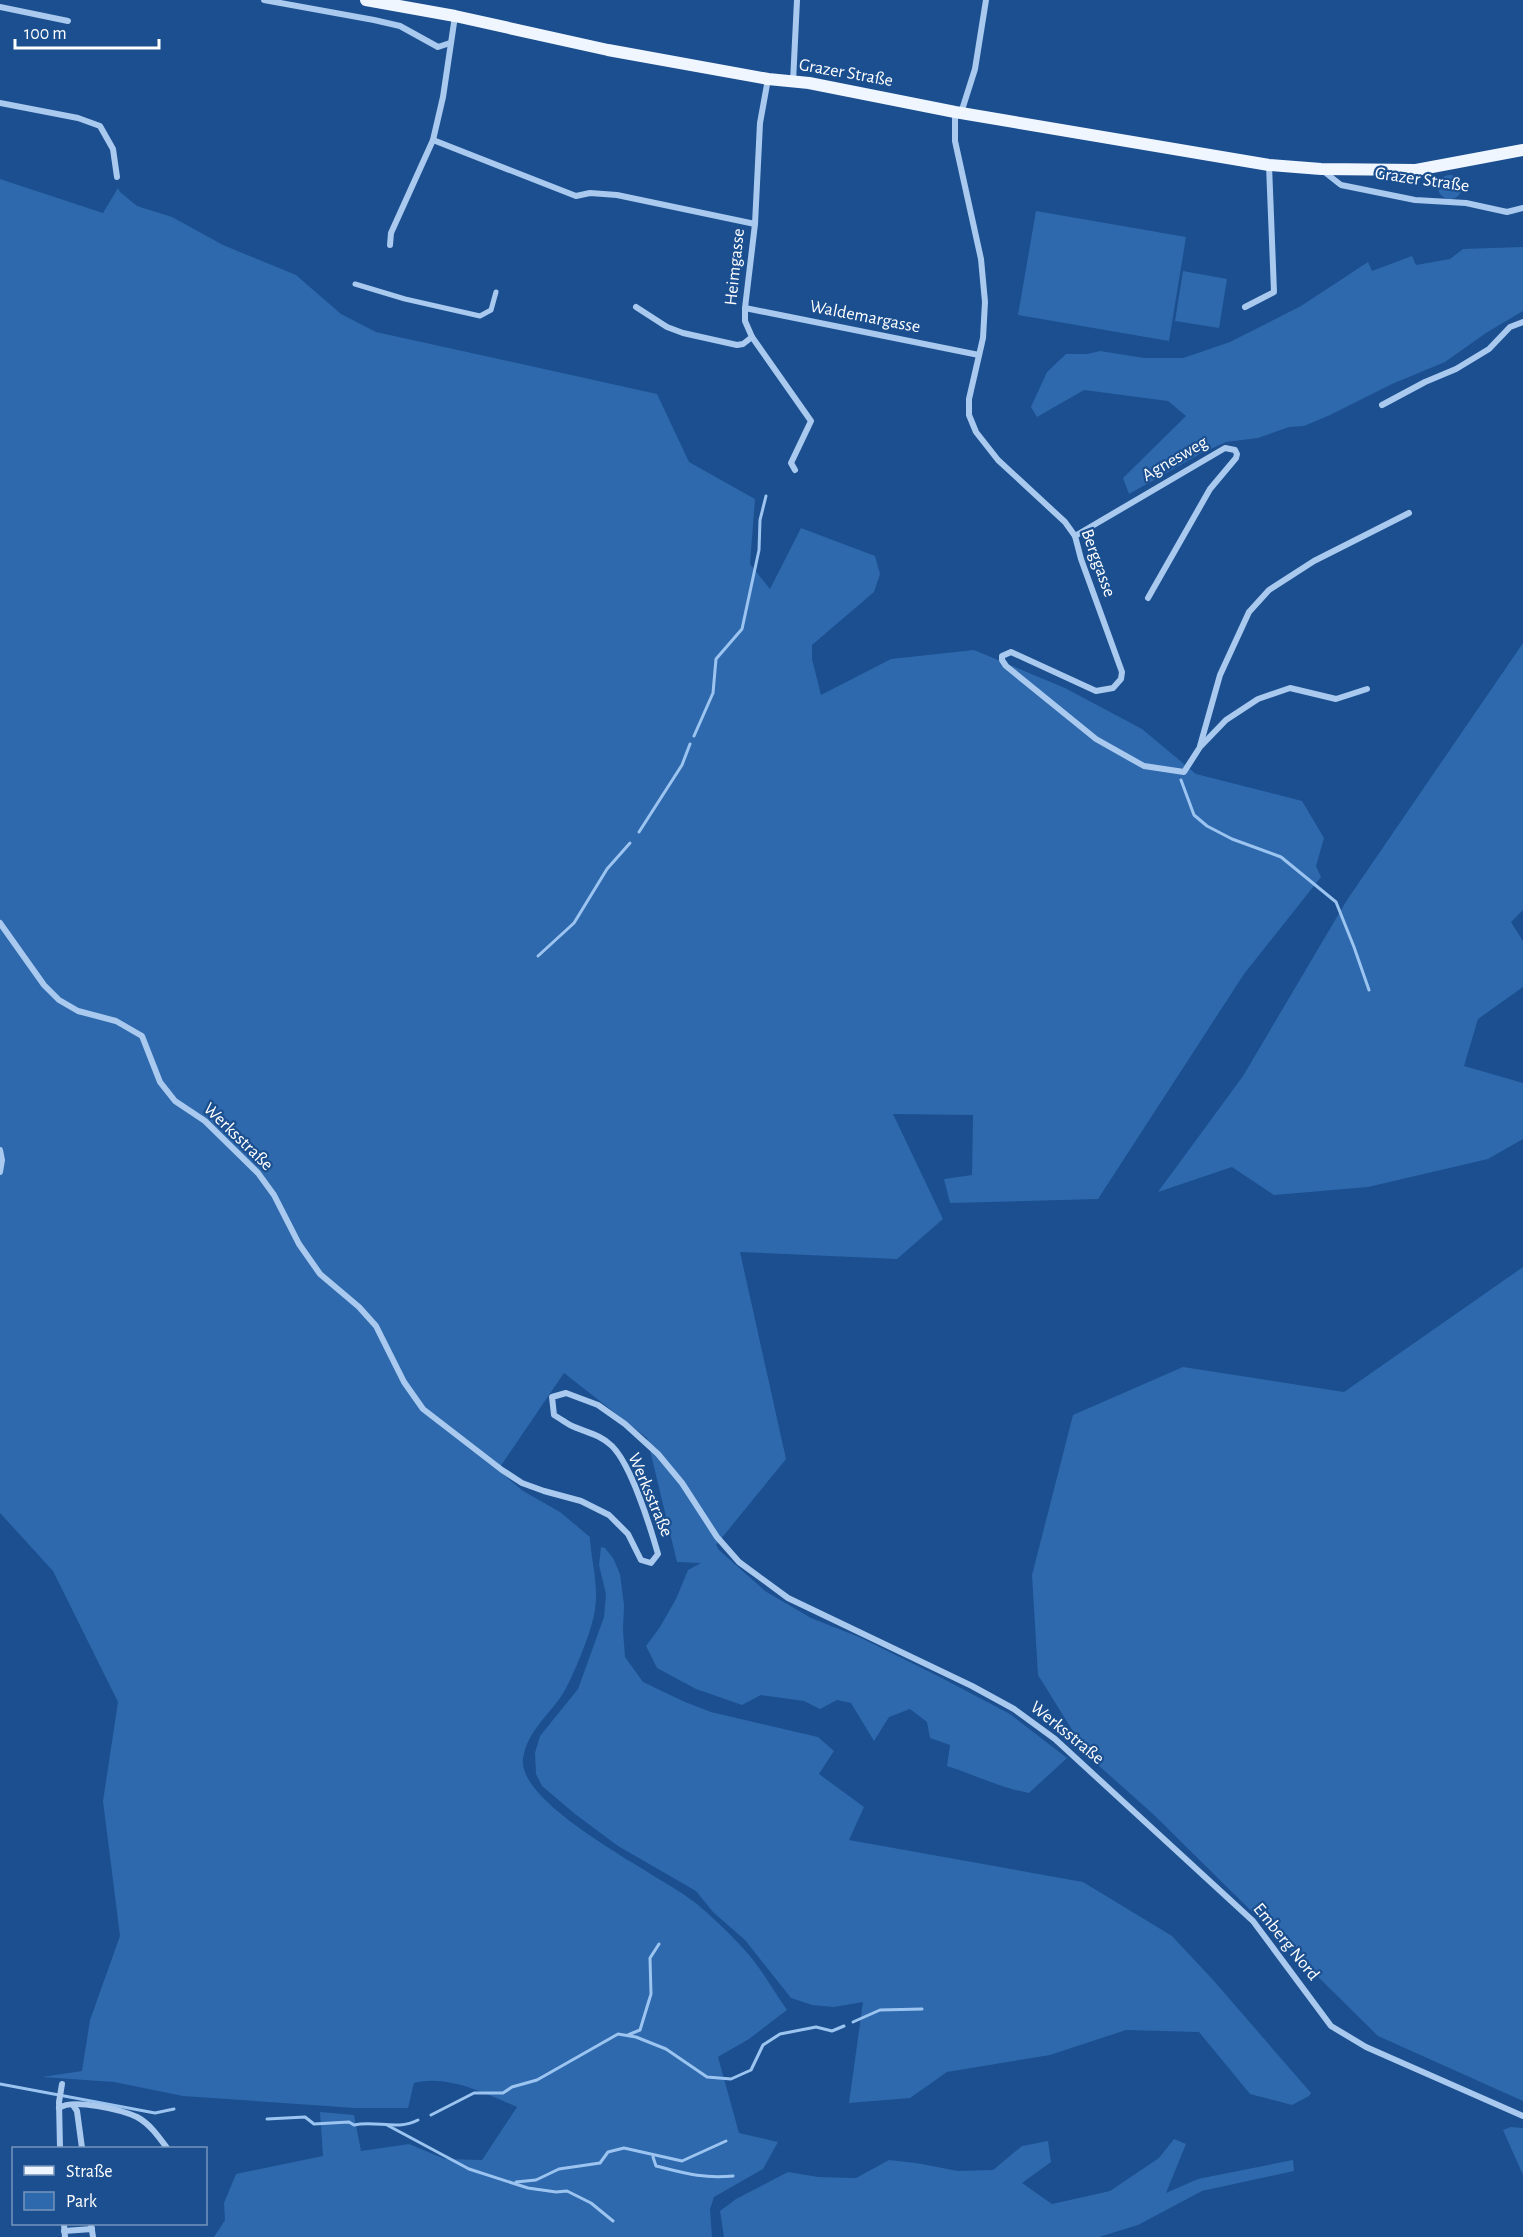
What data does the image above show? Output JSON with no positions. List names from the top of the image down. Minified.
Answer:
{"streets":{"main road":["Grazer Straße"],"street":["Heimgasse","Waldemargasse","Agnesweg","Berggasse","Werksstraße","Emberg Nord"]},"crossings":[["Grazer Straße","Heimgasse"],["Grazer Straße","Berggasse"],["Heimgasse","Waldemargasse"],["Waldemargasse","Berggasse"],["Agnesweg","Berggasse"],["Werksstraße","Emberg Nord"]],"legend":["Straße","Park"],"scale_bar":"100 m"}
